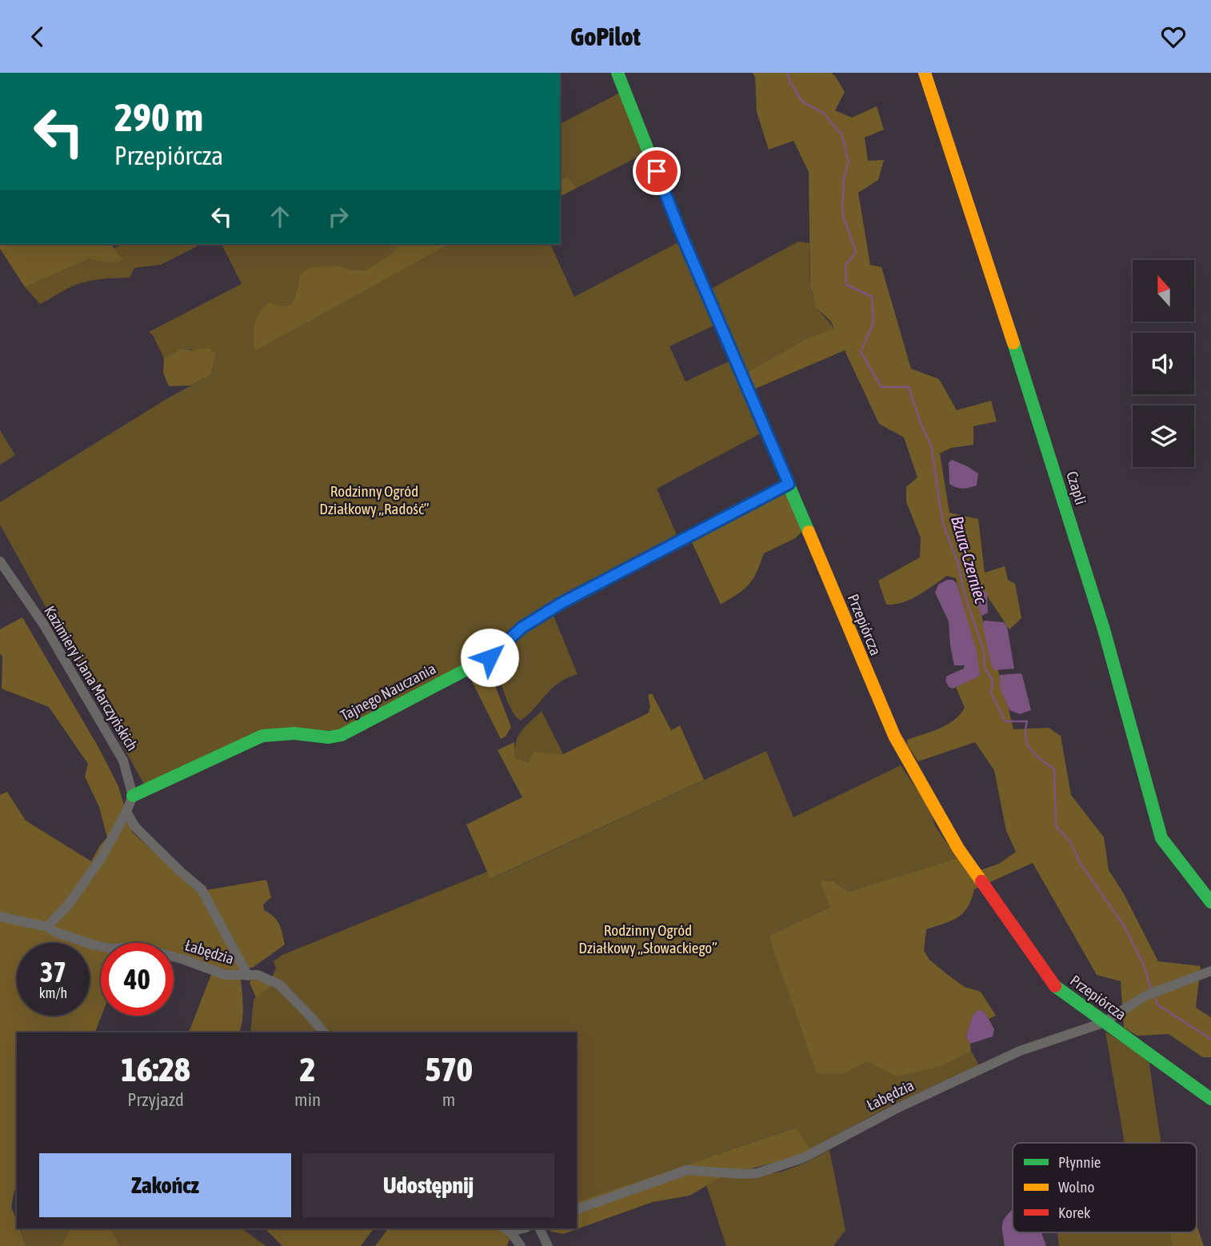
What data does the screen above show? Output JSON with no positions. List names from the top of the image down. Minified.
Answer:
{"streets":{"street":["Czapli","Przepiórcza","Kazimiery i Jana Marczyńskich","Tajnego Nauczania","Łabędzia"]},"crossings":[["Przepiórcza","Tajnego Nauczania"],["Przepiórcza","Łabędzia"],["Kazimiery i Jana Marczyńskich","Tajnego Nauczania"]],"water":["Bzura-Czerniec"],"parks":["Rodzinny Ogród Działkowy „Radość”","Rodzinny Ogród Działkowy „Słowackiego”"],"legend":["Płynnie","Wolno","Korek"],"north":"top","page":{"header":"GoPilot","turn":["290 m","Przepiórcza"],"speed":"37 km/h","limit":"40","eta":["16:28","Przyjazd","2","min","570","m"],"buttons":["Zakończ","Udostępnij"]}}
